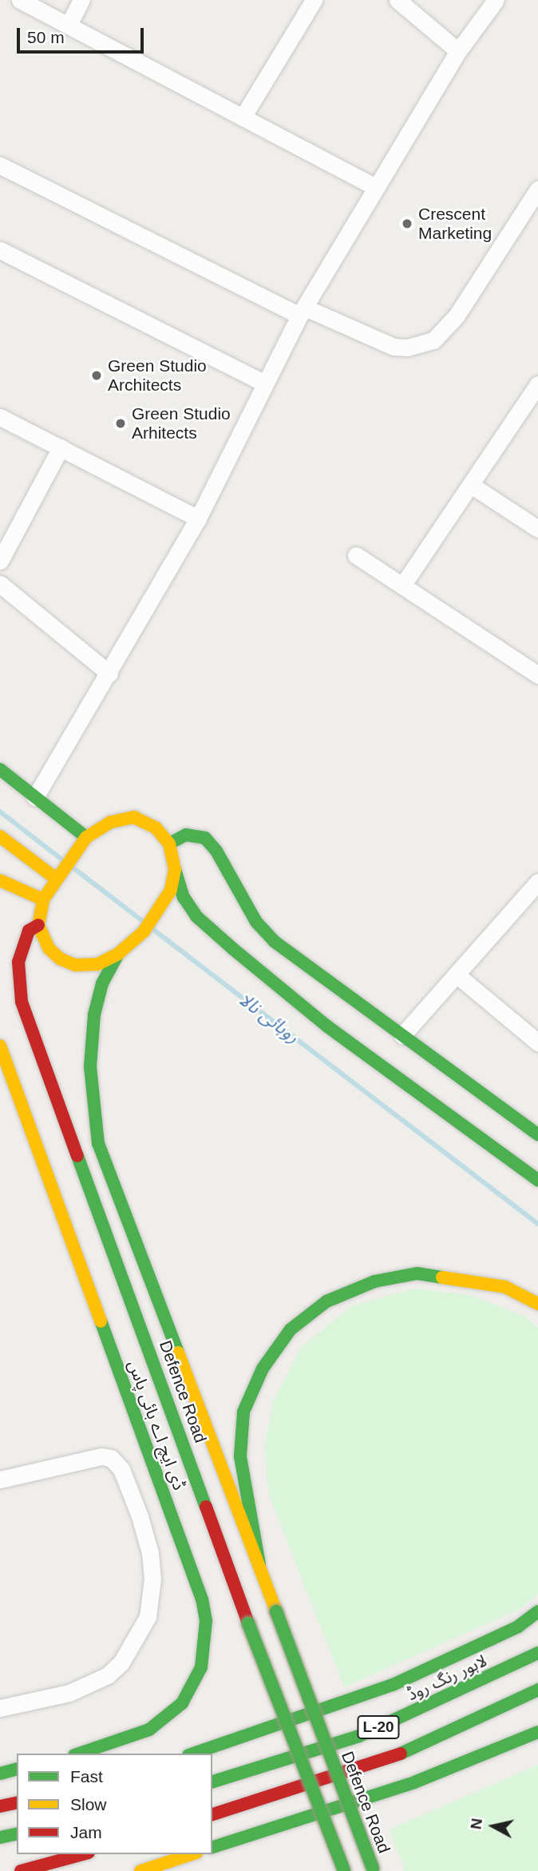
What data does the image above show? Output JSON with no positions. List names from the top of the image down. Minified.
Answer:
{"streets":{"main road":["Defence Road","ڈی ایچ اے بائی پاس","لاہور رنگ روڈ","L-20"]},"water":["روہائی نالا"],"places":["Crescent Marketing","Green Studio Architects","Green Studio Arhitects"],"legend":["Fast","Slow","Jam"],"scale_bar":"50 m","north":"left"}
